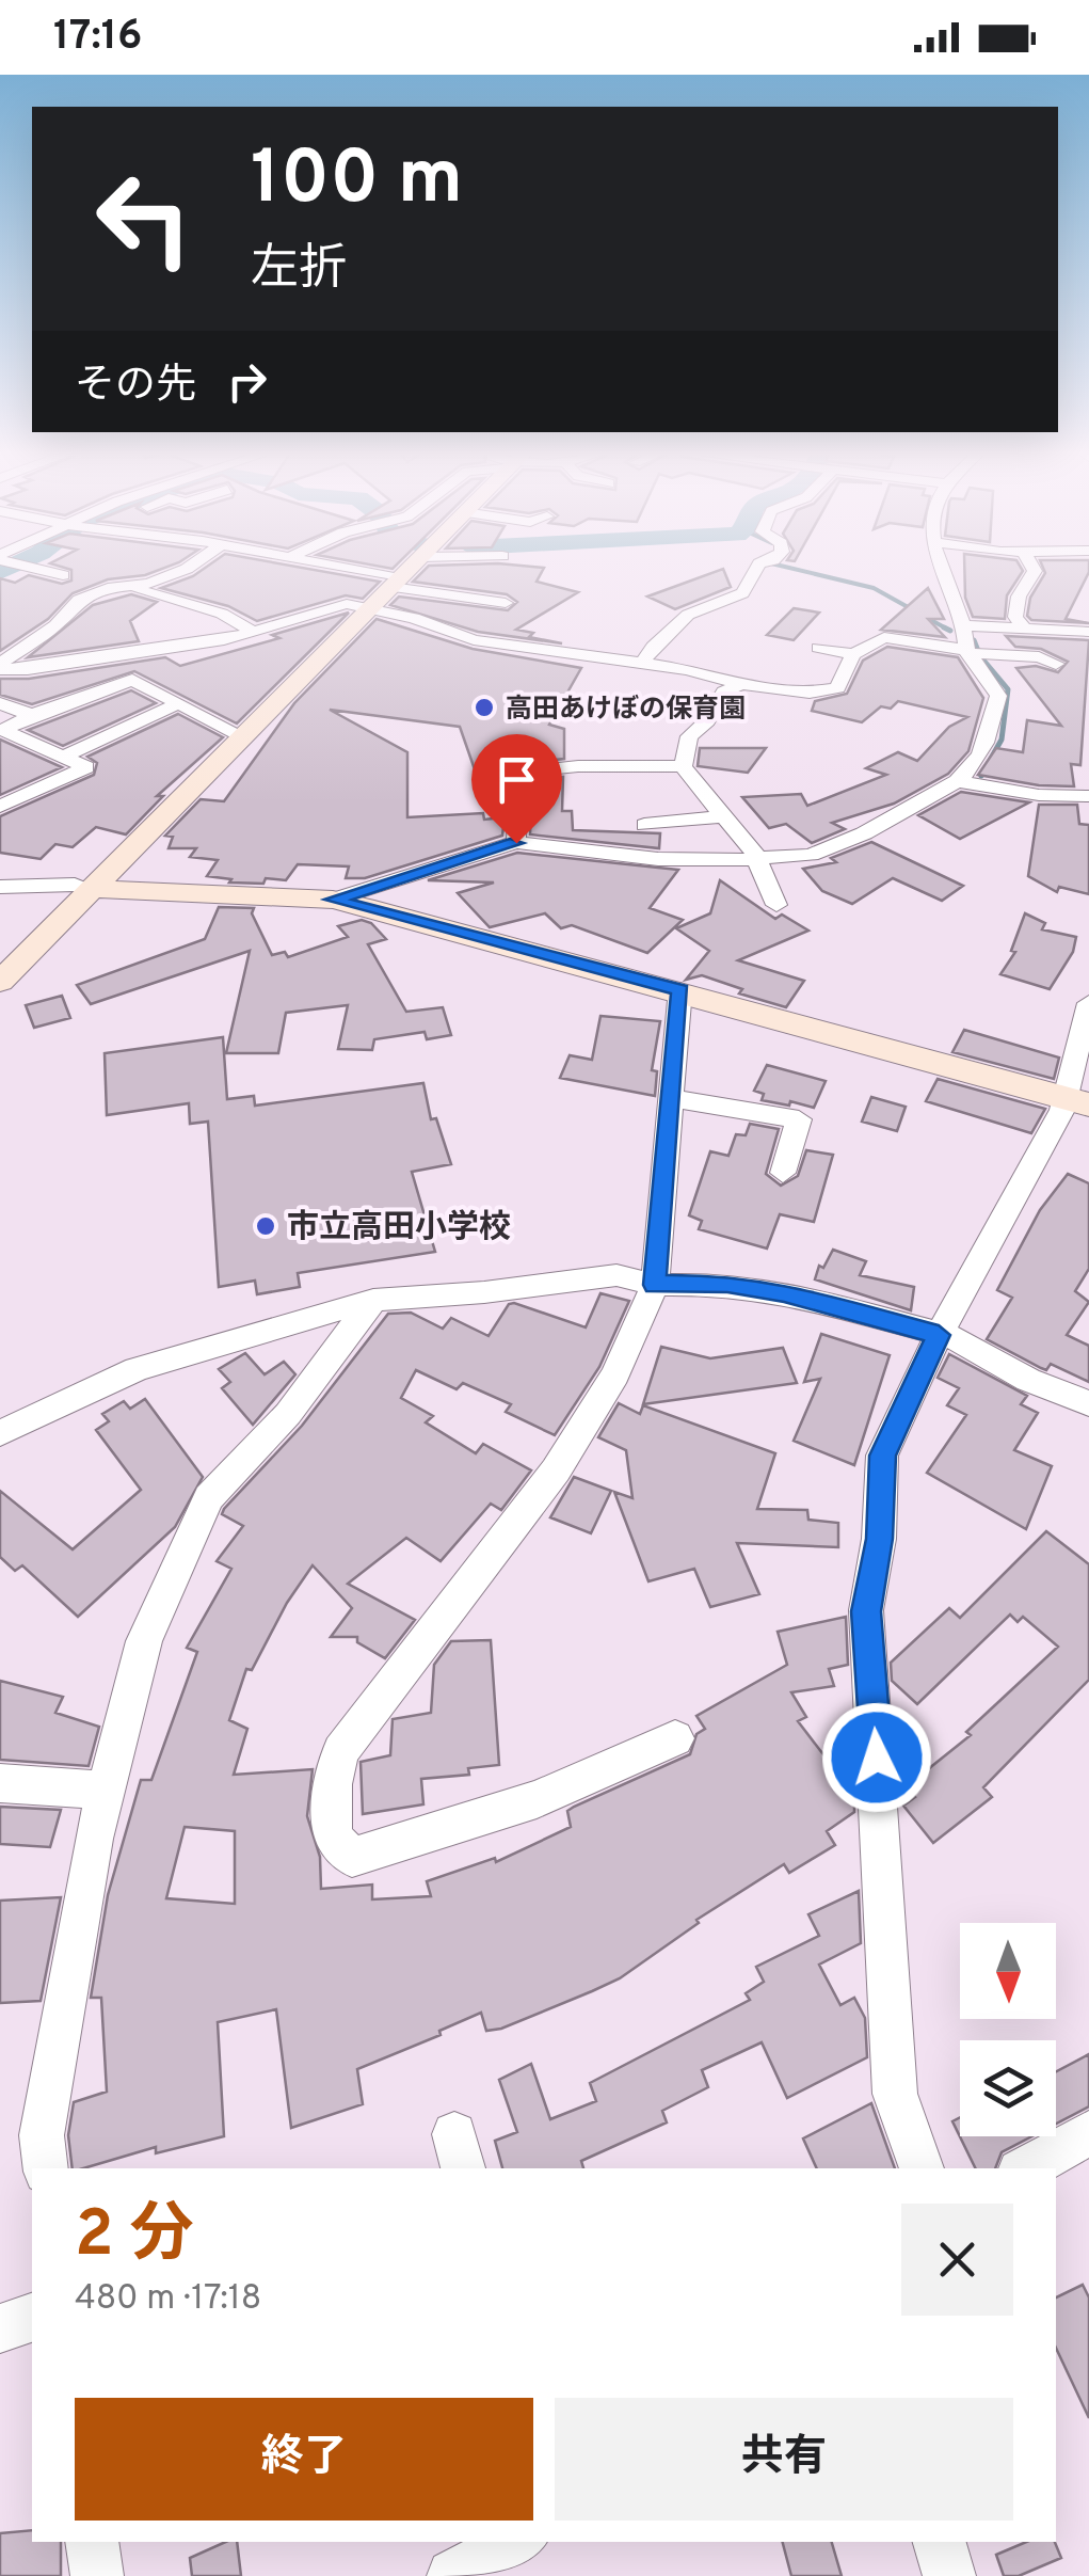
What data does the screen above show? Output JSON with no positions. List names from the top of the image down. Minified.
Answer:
{"places":["高田あけぼの保育園","市立高田小学校"],"north":"bottom","page":{"status":"17:16","turn":["100 m","左折"],"then":"その先","heading":["2 分","480 m · 17:18"],"buttons":["終了","共有"]}}
